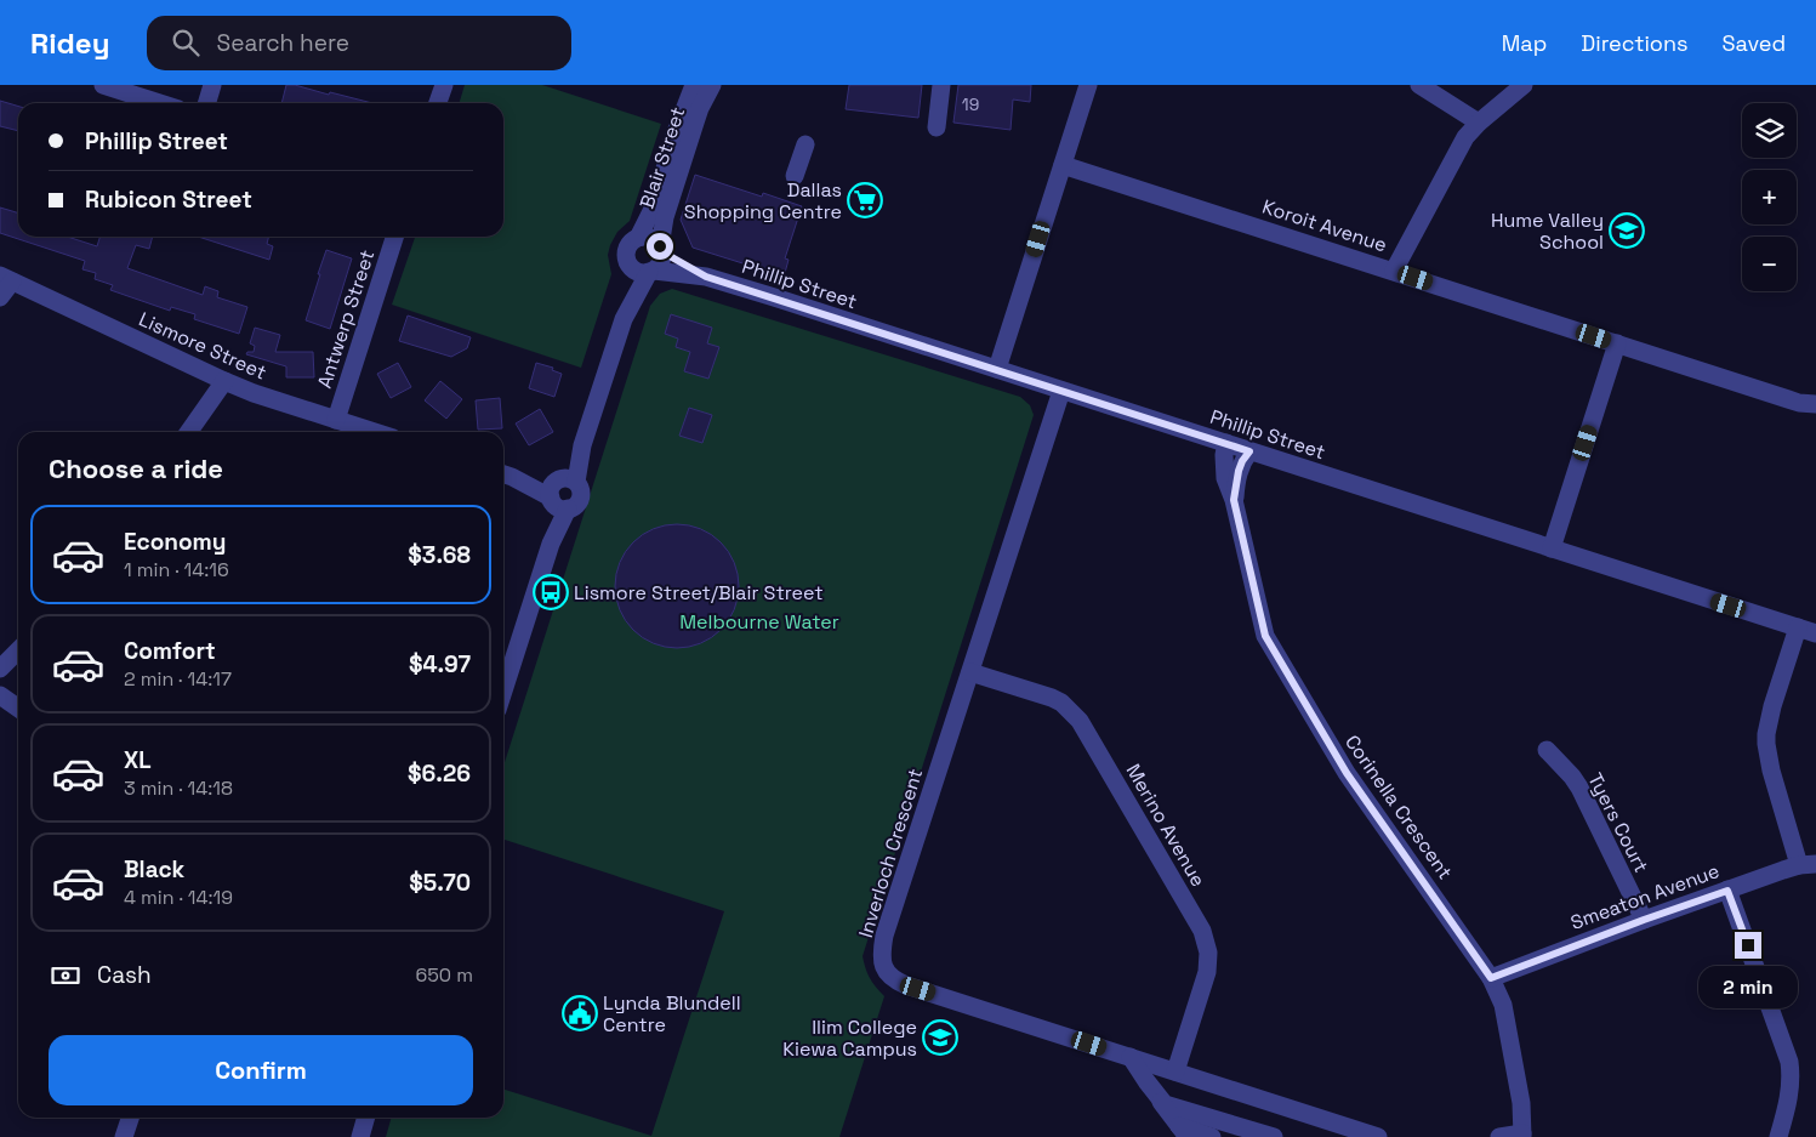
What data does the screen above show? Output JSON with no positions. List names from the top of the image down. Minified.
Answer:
{"streets":{"street":["Blair Street","Koroit Avenue","Phillip Street","Antwerp Street","Lismore Street","Corinella Crescent","Tyers Court","Merino Avenue","Inverloch Crescent","Smeaton Avenue"]},"crossings":[["Blair Street","Phillip Street"],["Phillip Street","Corinella Crescent"],["Phillip Street","Inverloch Crescent"],["Antwerp Street","Lismore Street"],["Corinella Crescent","Smeaton Avenue"],["Tyers Court","Smeaton Avenue"],["Merino Avenue","Inverloch Crescent"]],"parks":["Melbourne Water"],"places":{"supermarket":["Dallas Shopping Centre"],"school or university":["Hume Valley School","Ilim College Kiewa Campus"],"bus stop":["Lismore Street/Blair Street"],"public building":["Lynda Blundell Centre"]},"house_numbers":["19"],"page":{"header":"Ridey","search":"Search here","nav":["Map","Directions","Saved"],"map_buttons":["+","−"],"banner":["Phillip Street","Rubicon Street"],"heading":"Choose a ride","list":[{"name":"Economy","note":"1 min · 14:16","value":"$3.68"},{"name":"Comfort","note":"2 min · 14:17","value":"$4.97"},{"name":"XL","note":"3 min · 14:18","value":"$6.26"},{"name":"Black","note":"4 min · 14:19","value":"$5.70"}],"pay":["Cash","650 m"],"bubble":"2 min","buttons":"Confirm"}}
